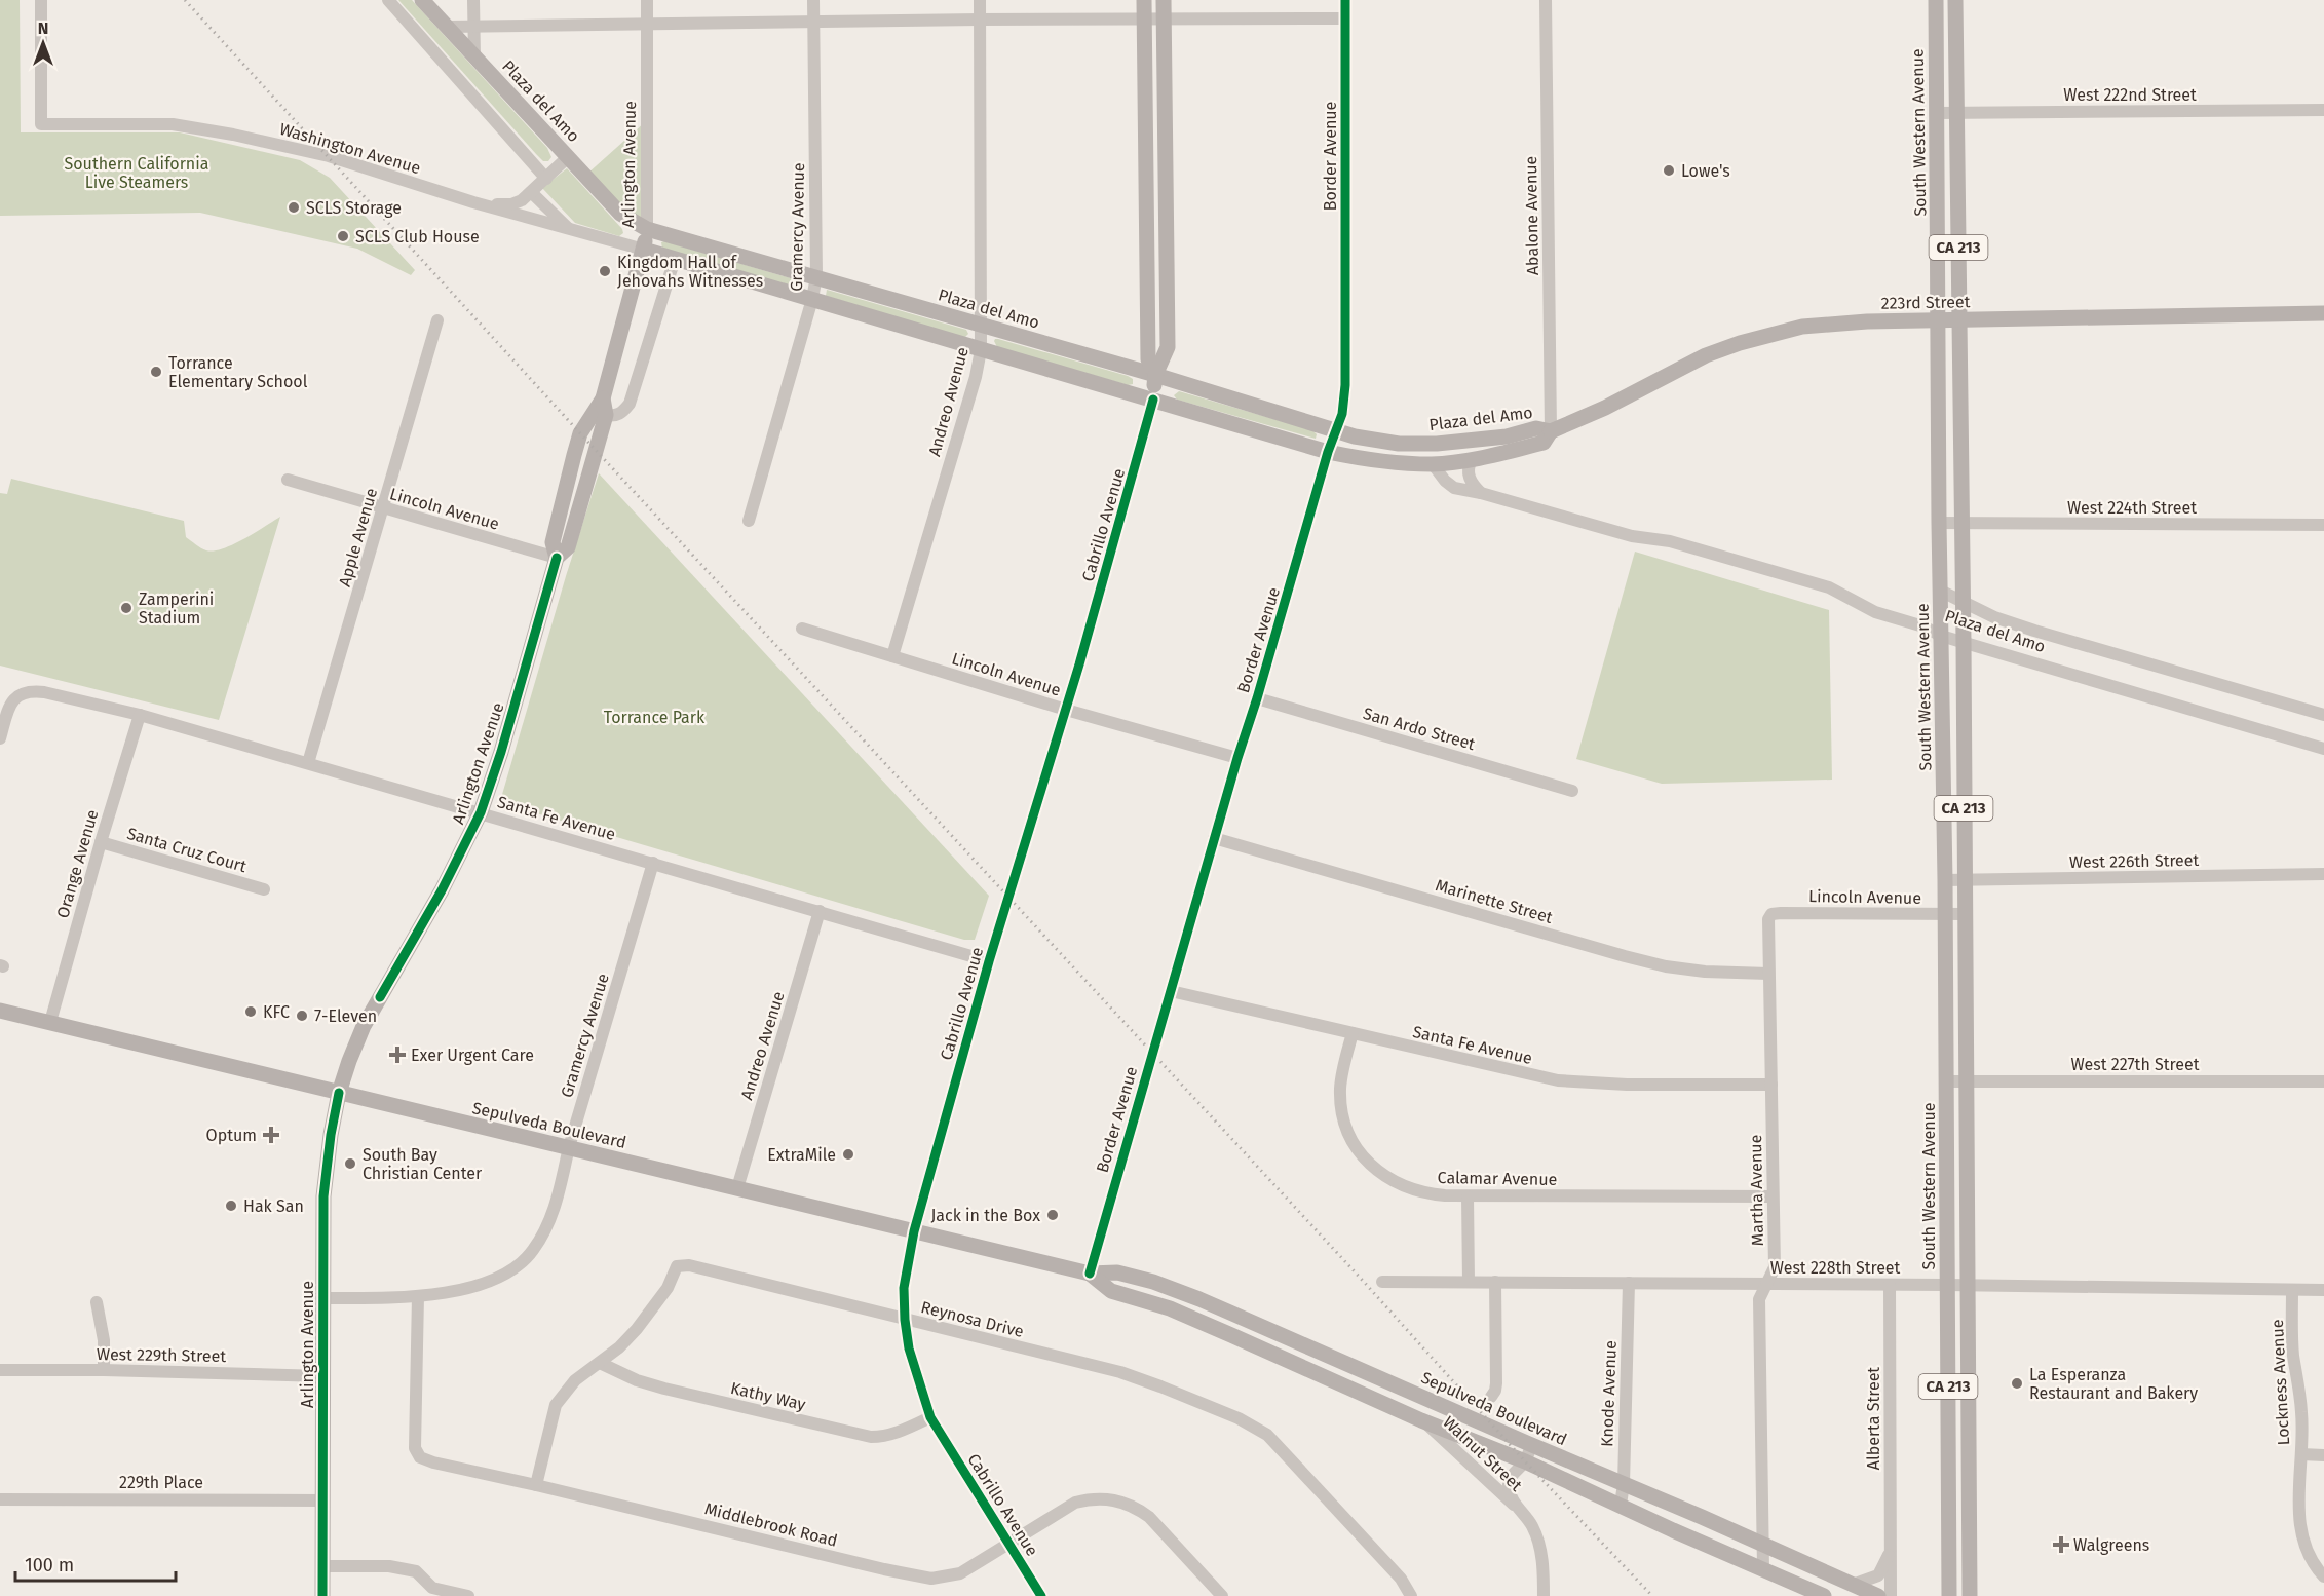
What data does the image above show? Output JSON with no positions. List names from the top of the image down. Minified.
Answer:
{"streets":{"main road":["Plaza del Amo","South Western Avenue","Arlington Avenue","CA 213","223rd Street","Cabrillo Avenue","Sepulveda Boulevard"],"street":["West 222nd Street","Washington Avenue","Border Avenue","Abalone Avenue","Gramercy Avenue","Andreo Avenue","West 224th Street","Lincoln Avenue","Apple Avenue","San Ardo Street","Santa Fe Avenue","Santa Cruz Court","West 226th Street","Orange Avenue","Marinette Street","West 227th Street","Calamar Avenue","Martha Avenue","West 228th Street","Reynosa Drive","West 229th Street","Lockness Avenue","Knode Avenue","Kathy Way","Alberta Street","Walnut Street","229th Place","Middlebrook Road"]},"crossings":[["West 222nd Street","South Western Avenue"],["West 222nd Street","CA 213"],["Plaza del Amo","South Western Avenue"],["Plaza del Amo","Washington Avenue"],["Plaza del Amo","Border Avenue"],["Plaza del Amo","Arlington Avenue"],["Plaza del Amo","Abalone Avenue"],["Plaza del Amo","Gramercy Avenue"],["Plaza del Amo","CA 213"],["Plaza del Amo","223rd Street"],["Plaza del Amo","Andreo Avenue"],["Plaza del Amo","Cabrillo Avenue"],["South Western Avenue","223rd Street"],["South Western Avenue","West 224th Street"],["South Western Avenue","Lincoln Avenue"],["South Western Avenue","West 226th Street"],["South Western Avenue","West 227th Street"],["South Western Avenue","West 228th Street"],["Washington Avenue","Arlington Avenue"],["Border Avenue","Lincoln Avenue"],["Border Avenue","San Ardo Street"],["Border Avenue","Santa Fe Avenue"],["Border Avenue","Marinette Street"],["Border Avenue","Sepulveda Boulevard"],["Arlington Avenue","Gramercy Avenue"],["Arlington Avenue","Lincoln Avenue"],["Arlington Avenue","Santa Fe Avenue"],["Arlington Avenue","Sepulveda Boulevard"],["Arlington Avenue","West 229th Street"],["Arlington Avenue","229th Place"],["Abalone Avenue","223rd Street"],["Gramercy Avenue","Santa Fe Avenue"],["Gramercy Avenue","Sepulveda Boulevard"],["Gramercy Avenue","Middlebrook Road"],["CA 213","223rd Street"],["CA 213","West 224th Street"],["CA 213","Lincoln Avenue"],["CA 213","West 226th Street"],["CA 213","West 227th Street"],["CA 213","West 228th Street"],["Andreo Avenue","Lincoln Avenue"],["Andreo Avenue","Santa Fe Avenue"],["Andreo Avenue","Sepulveda Boulevard"],["Lincoln Avenue","Cabrillo Avenue"],["Lincoln Avenue","Apple Avenue"],["Lincoln Avenue","Martha Avenue"],["Cabrillo Avenue","Santa Fe Avenue"],["Cabrillo Avenue","Sepulveda Boulevard"],["Cabrillo Avenue","Reynosa Drive"],["Cabrillo Avenue","Kathy Way"],["Cabrillo Avenue","Middlebrook Road"],["Apple Avenue","Santa Fe Avenue"],["Santa Fe Avenue","Orange Avenue"],["Santa Fe Avenue","Calamar Avenue"],["Santa Fe Avenue","Martha Avenue"],["Santa Cruz Court","Orange Avenue"],["Orange Avenue","Sepulveda Boulevard"],["Marinette Street","Martha Avenue"],["Sepulveda Boulevard","Martha Avenue"],["Sepulveda Boulevard","Knode Avenue"],["Sepulveda Boulevard","Alberta Street"],["Sepulveda Boulevard","Walnut Street"],["Calamar Avenue","Martha Avenue"],["Martha Avenue","West 228th Street"],["West 228th Street","Lockness Avenue"],["West 228th Street","Knode Avenue"],["West 228th Street","Alberta Street"],["Reynosa Drive","Kathy Way"],["Reynosa Drive","Middlebrook Road"]],"parks":["Southern California Live Steamers","Torrance Park"],"places":{"other":["Lowe's","SCLS Storage","SCLS Club House","Kingdom Hall of Jehovahs Witnesses","Torrance Elementary School","Zamperini Stadium","KFC","7-Eleven","ExtraMile","South Bay Christian Center","Hak San","Jack in the Box","La Esperanza Restaurant and Bakery"],"health":["Exer Urgent Care","Optum","Walgreens"]},"scale_bar":"100 m","north":"top"}
